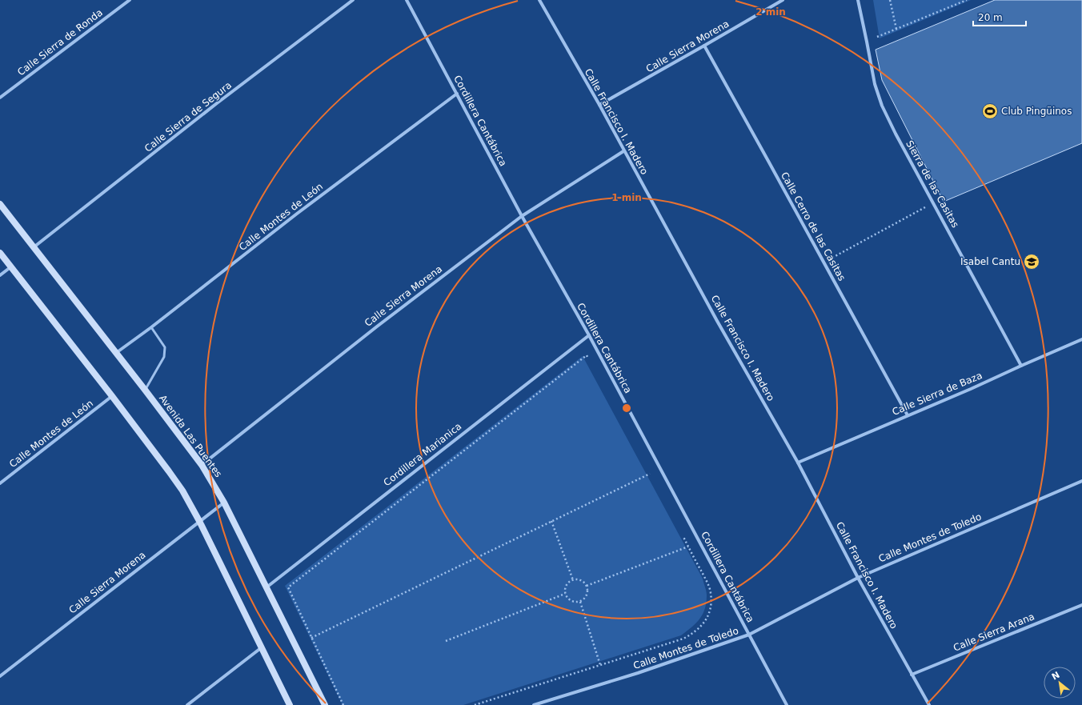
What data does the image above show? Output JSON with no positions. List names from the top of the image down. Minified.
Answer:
{"streets":{"street":["Calle Sierra de Ronda","Calle Sierra Morena","Calle Sierra de Segura","Cordillera Cantábrica","Calle Francisco I. Madero","Sierra de las Casitas","Calle Montes de León","Calle Cerro de las Casitas","Calle Sierra de Baza","Avenida Las Puentes","Cordillera Marianica","Calle Montes de Toledo","Calle Sierra Arana"]},"crossings":[["Calle Sierra Morena","Cordillera Cantábrica"],["Calle Sierra Morena","Calle Francisco I. Madero"],["Calle Sierra Morena","Calle Cerro de las Casitas"],["Calle Sierra Morena","Avenida Las Puentes"],["Calle Sierra de Segura","Avenida Las Puentes"],["Cordillera Cantábrica","Calle Montes de León"],["Cordillera Cantábrica","Cordillera Marianica"],["Cordillera Cantábrica","Calle Montes de Toledo"],["Calle Francisco I. Madero","Calle Sierra de Baza"],["Calle Francisco I. Madero","Calle Montes de Toledo"],["Calle Francisco I. Madero","Calle Sierra Arana"],["Sierra de las Casitas","Calle Sierra de Baza"],["Calle Montes de León","Avenida Las Puentes"],["Calle Cerro de las Casitas","Calle Sierra de Baza"],["Avenida Las Puentes","Cordillera Marianica"]],"places":{"sports":["Club Pingüinos"],"school or university":["Isabel Cantu"]},"scale_bar":"20 m","north":"top left","rings":["2 min","1 min"]}
